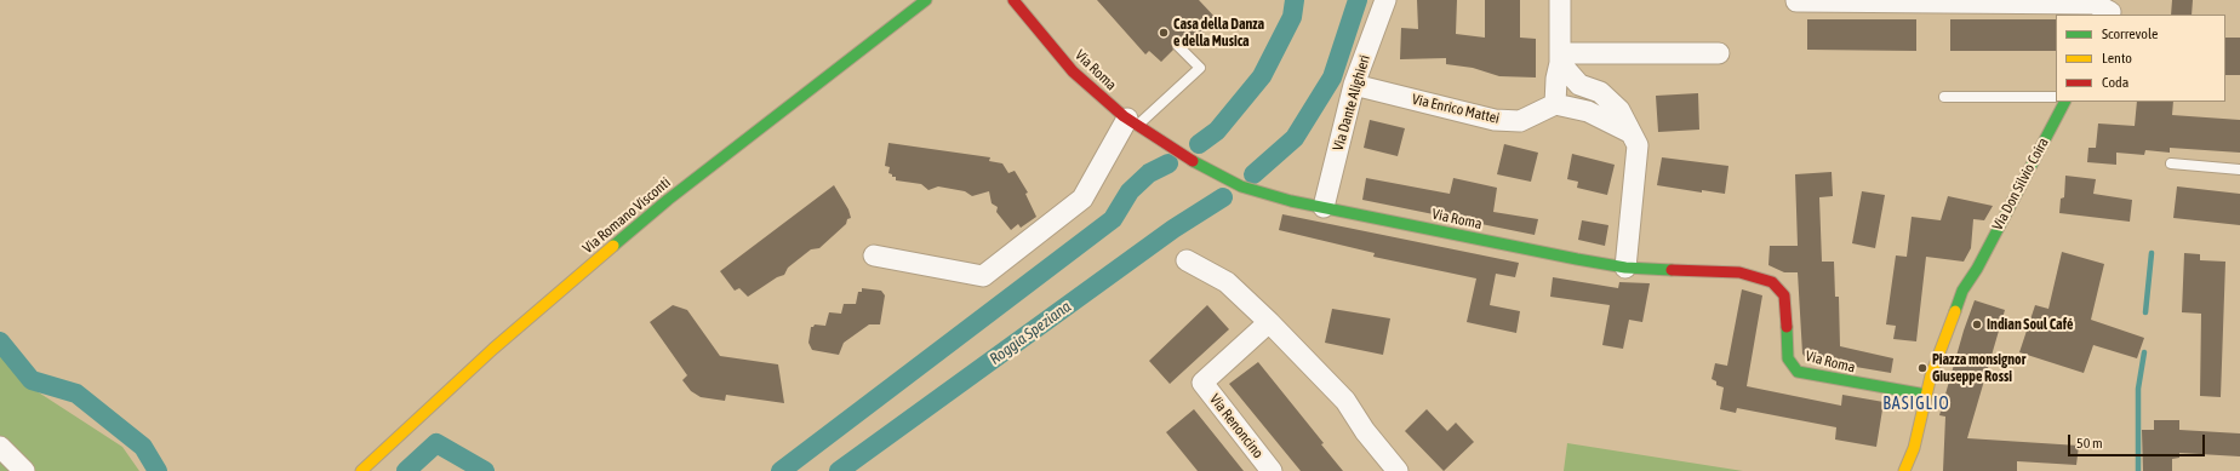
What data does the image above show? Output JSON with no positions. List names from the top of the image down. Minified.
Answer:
{"streets":{"street":["Via Roma","Via Dante Alighieri","Via Enrico Mattei","Via Don Silvio Coira","Via Romano Visconti","Via Renoncino"]},"crossings":[["Via Roma","Via Dante Alighieri"],["Via Roma","Via Don Silvio Coira"],["Via Dante Alighieri","Via Enrico Mattei"]],"districts":["BASIGLIO"],"water":["Roggia Speziana"],"places":["Casa della Danza e della Musica","Indian Soul Café","Piazza monsignor Giuseppe Rossi"],"legend":["Scorrevole","Lento","Coda"],"scale_bar":"50 m"}
